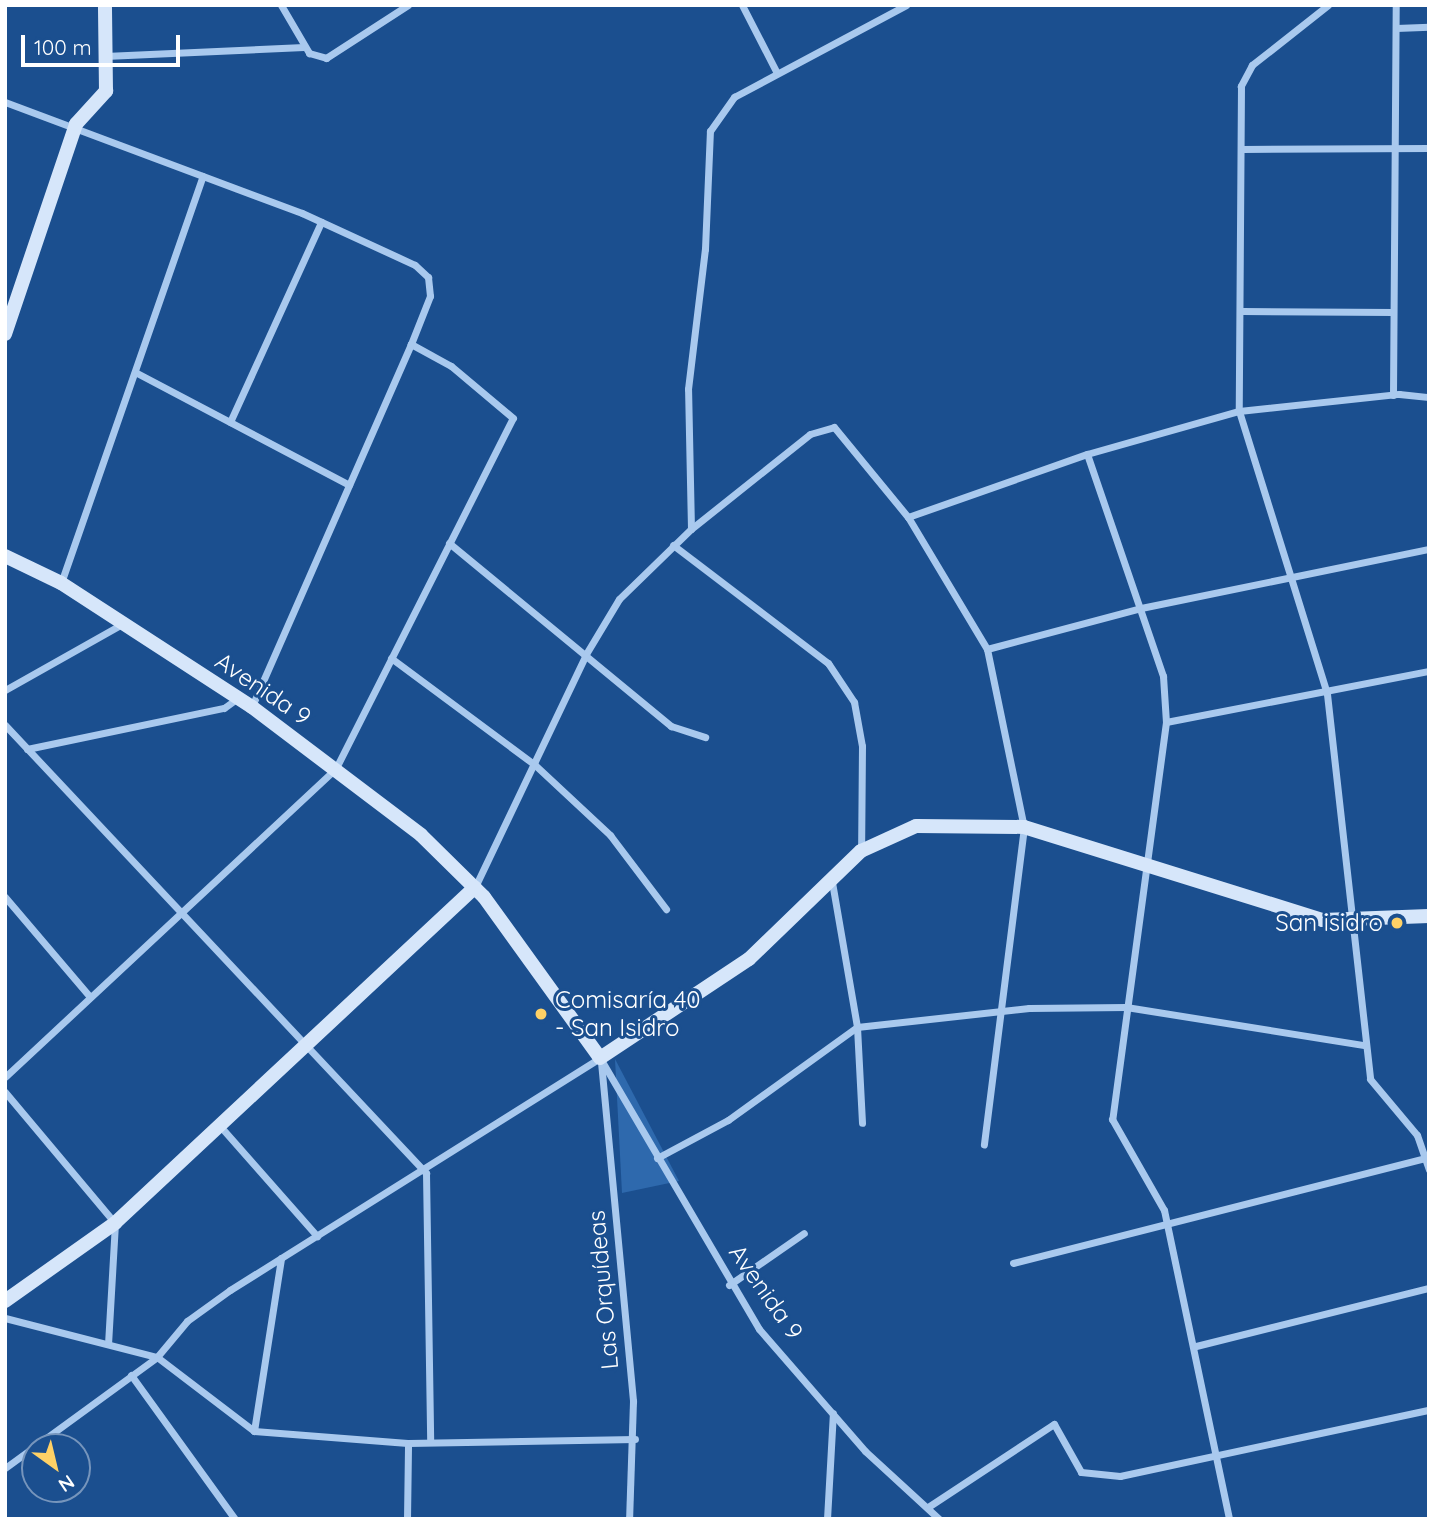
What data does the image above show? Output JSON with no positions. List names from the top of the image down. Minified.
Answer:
{"streets":{"main road":["Avenida 9"],"street":["Las Orquídeas"]},"crossings":[["Avenida 9","Las Orquídeas"]],"places":["San isidro","Comisaría 40 - San Isidro"],"scale_bar":"100 m","north":"bottom right"}
